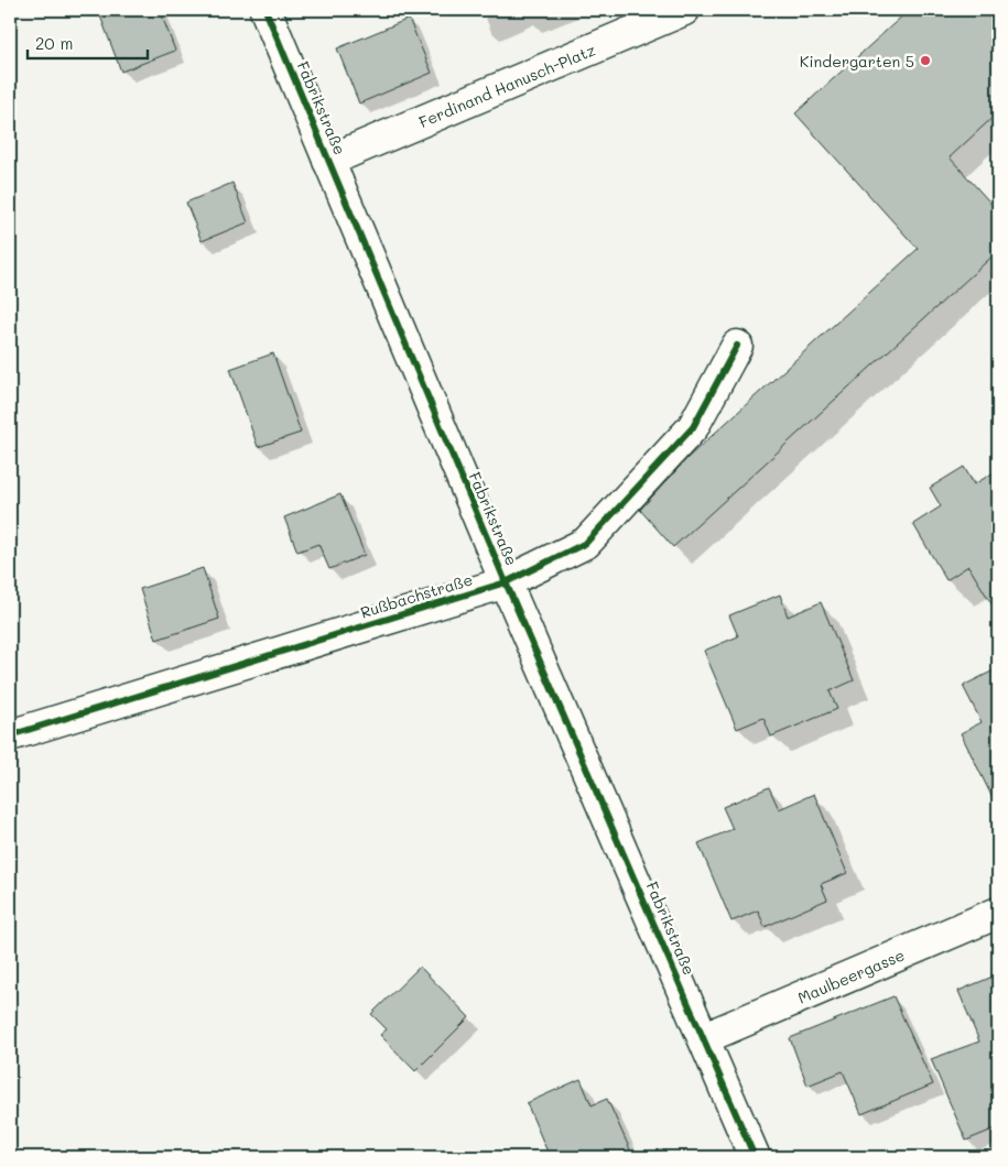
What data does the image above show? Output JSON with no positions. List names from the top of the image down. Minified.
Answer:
{"streets":{"street":["Ferdinand Hanusch-Platz","Fabrikstraße","Rußbachstraße","Maulbeergasse"]},"crossings":[["Ferdinand Hanusch-Platz","Fabrikstraße"],["Fabrikstraße","Rußbachstraße"],["Fabrikstraße","Maulbeergasse"]],"places":["Kindergarten 5"],"scale_bar":"20 m"}
